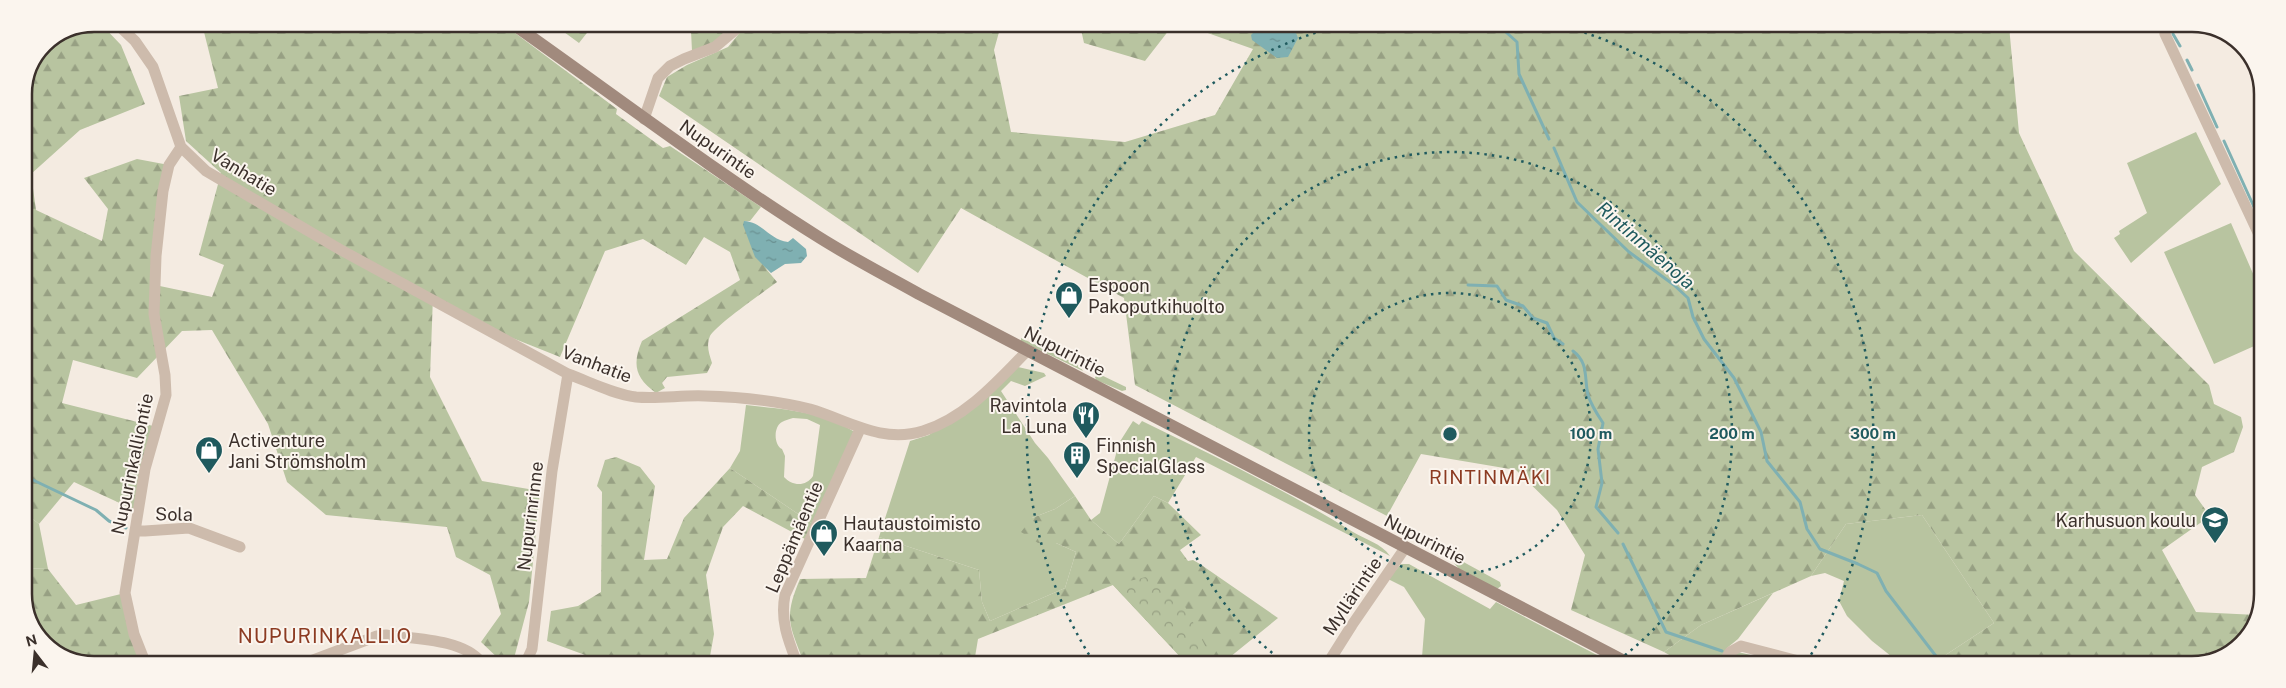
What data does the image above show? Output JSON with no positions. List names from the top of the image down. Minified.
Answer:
{"streets":{"main road":["Nupurintie"],"street":["Vanhatie","Nupurinkalliontie","Sola","Nupurinrinne","Leppämäentie","Myllärintie"]},"crossings":[["Nupurintie","Vanhatie"],["Nupurintie","Myllärintie"],["Vanhatie","Nupurinkalliontie"],["Vanhatie","Nupurinrinne"],["Vanhatie","Leppämäentie"],["Nupurinkalliontie","Sola"]],"districts":["RINTINMÄKI","NUPURINKALLIO"],"water":["Rintinmäenoja"],"places":{"shop":["Espoon Pakoputkihuolto","Activenture Jani Strömsholm","Hautaustoimisto Kaarna"],"restaurant":["Ravintola La Luna"],"building":["Finnish SpecialGlass"],"school or university":["Karhusuon koulu"]},"north":"top","rings":["100 m","200 m","300 m"]}
